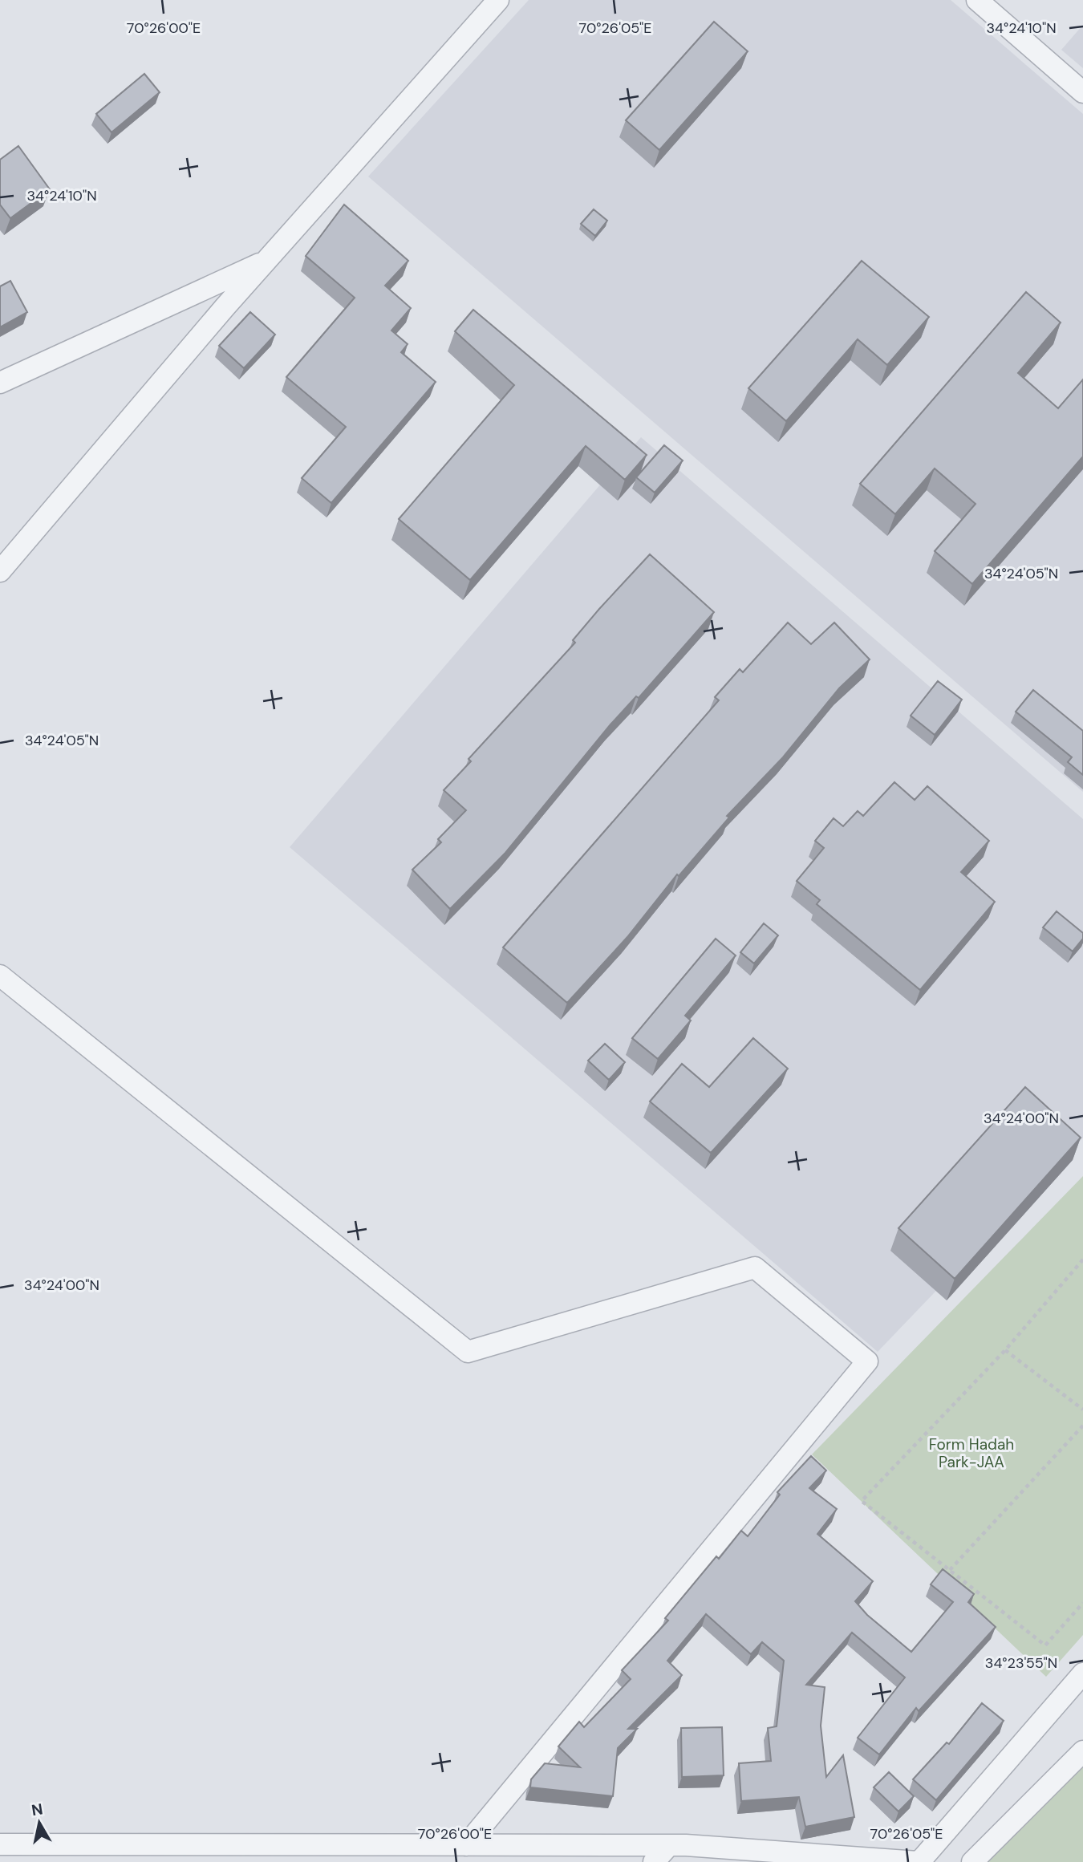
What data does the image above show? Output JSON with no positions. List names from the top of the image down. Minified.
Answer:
{"parks":["Form Hadah Park-JAA"],"north":"top","coordinates":["70°26'00\"E","70°26'05\"E","34°24'10\"N","34°24'05\"N","34°24'00\"N","34°23'55\"N"]}
